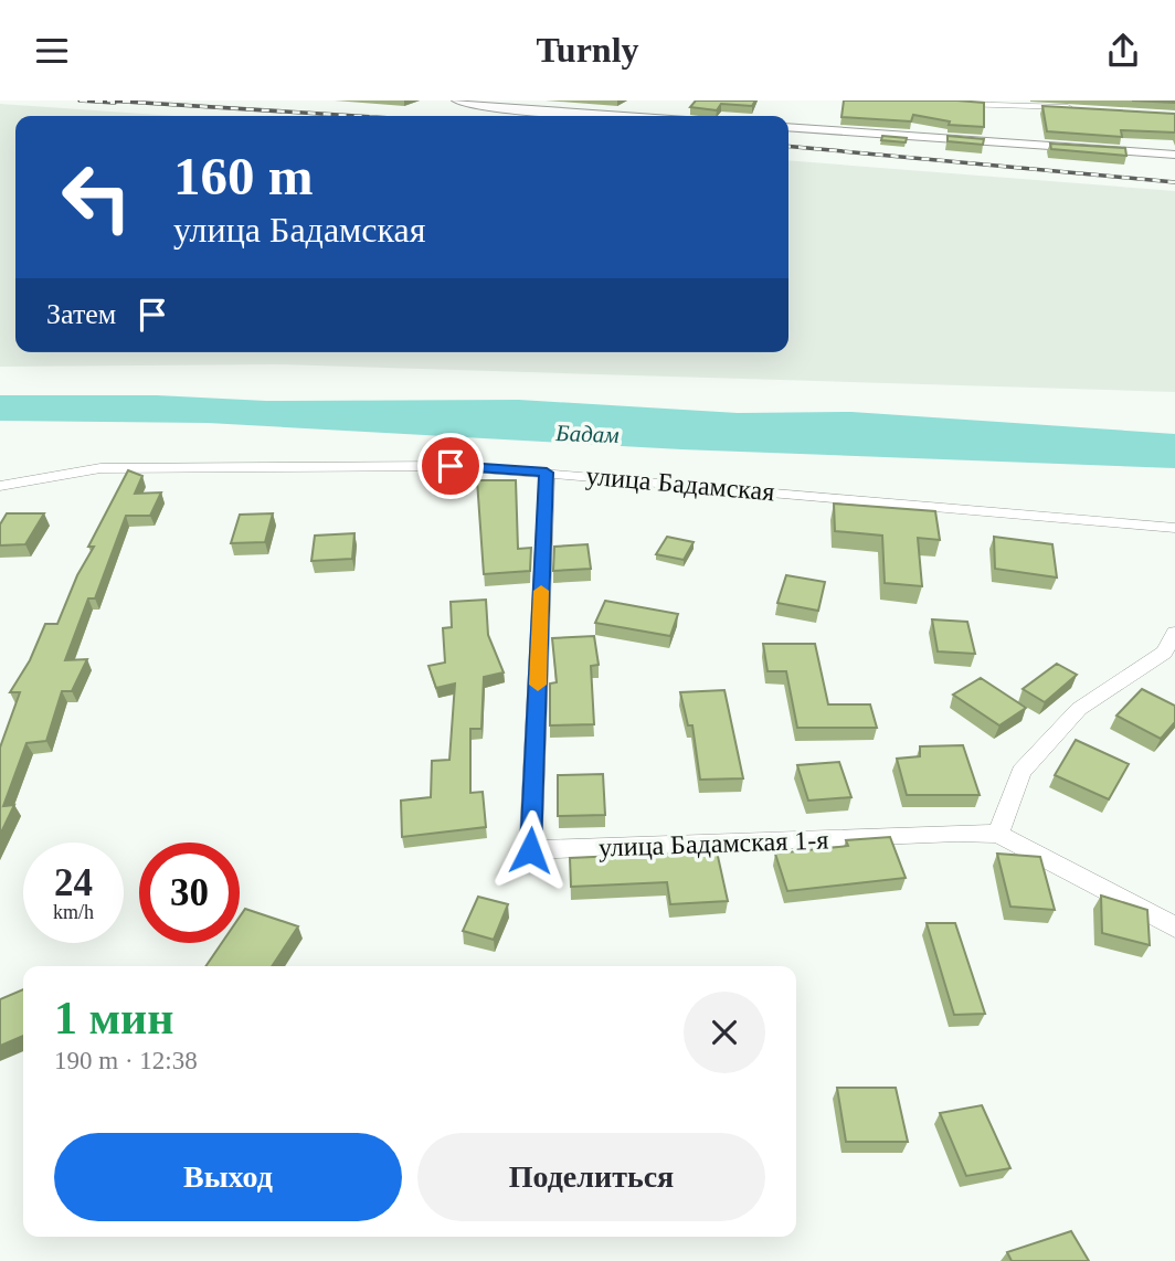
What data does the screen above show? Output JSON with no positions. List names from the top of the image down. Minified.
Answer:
{"streets":{"street":["улица Бадамская","улица Бадамская 1-я"]},"crossings":[["улица Бадамская","улица Бадамская 1-я"]],"water":["Бадам"],"page":{"header":"Turnly","turn":["160 m","улица Бадамская"],"then":"Затем","speed":"24 km/h","limit":"30","heading":["1 мин","190 m · 12:38"],"buttons":["Выход","Поделиться"]}}
